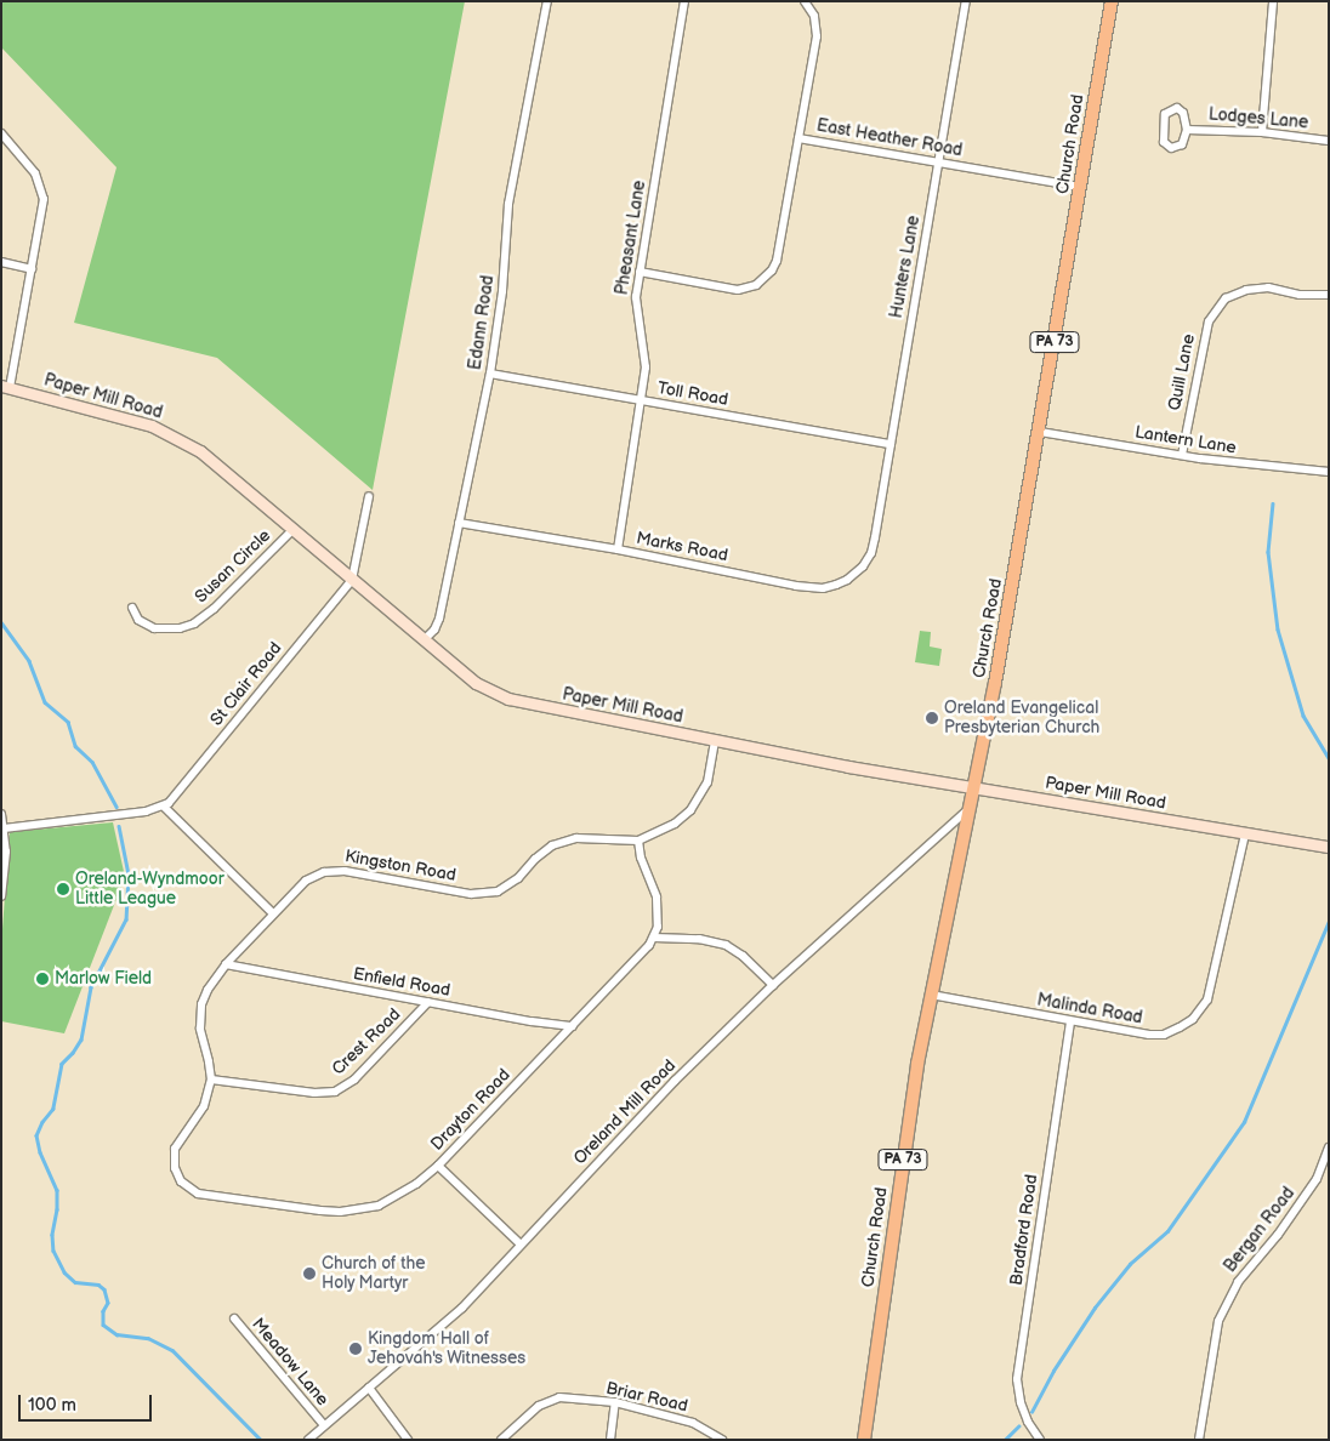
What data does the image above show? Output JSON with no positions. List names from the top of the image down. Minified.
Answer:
{"streets":{"main road":["Church Road","PA 73"],"street":["Lodges Lane","East Heather Road","Pheasant Lane","Hunters Lane","Edann Road","Quill Lane","Toll Road","Paper Mill Road","Lantern Lane","Marks Road","Susan Circle","St Clair Road","Kingston Road","Enfield Road","Malinda Road","Crest Road","Drayton Road","Oreland Mill Road","Bradford Road","Bergan Road","Meadow Lane","Briar Road"]},"crossings":[["East Heather Road","Church Road"],["East Heather Road","Hunters Lane"],["Church Road","Paper Mill Road"],["Church Road","Lantern Lane"],["Church Road","Malinda Road"],["Church Road","Oreland Mill Road"],["Pheasant Lane","Toll Road"],["Pheasant Lane","Marks Road"],["Hunters Lane","Toll Road"],["Hunters Lane","Marks Road"],["Edann Road","Toll Road"],["Edann Road","Paper Mill Road"],["Edann Road","Marks Road"],["Quill Lane","Lantern Lane"],["Paper Mill Road","Susan Circle"],["Paper Mill Road","St Clair Road"],["Paper Mill Road","Kingston Road"],["Paper Mill Road","Malinda Road"],["Kingston Road","Enfield Road"],["Kingston Road","Crest Road"],["Kingston Road","Drayton Road"],["Enfield Road","Crest Road"],["Enfield Road","Drayton Road"],["Malinda Road","Bradford Road"],["Oreland Mill Road","Meadow Lane"]],"places":["Oreland Evangelical Presbyterian Church","Oreland-Wyndmoor Little League","Marlow Field","Church of the Holy Martyr","Kingdom Hall of Jehovah's Witnesses"],"scale_bar":"100 m"}
